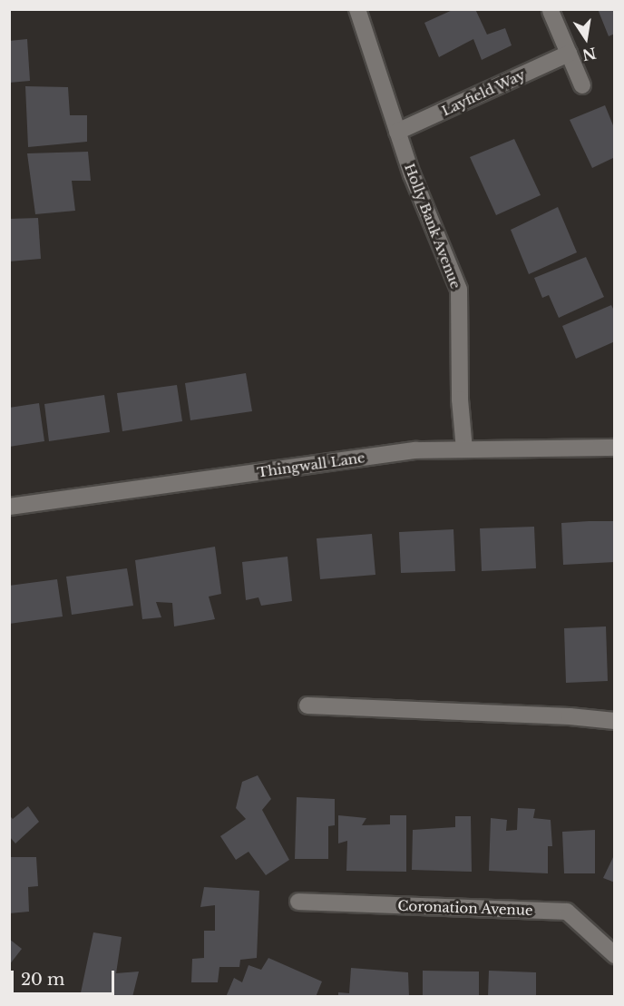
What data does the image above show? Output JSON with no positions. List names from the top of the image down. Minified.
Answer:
{"streets":{"street":["Layfield Way","Holly Bank Avenue","Thingwall Lane","Coronation Avenue"]},"crossings":[["Layfield Way","Holly Bank Avenue"],["Holly Bank Avenue","Thingwall Lane"]],"scale_bar":"20 m","north":"bottom"}
